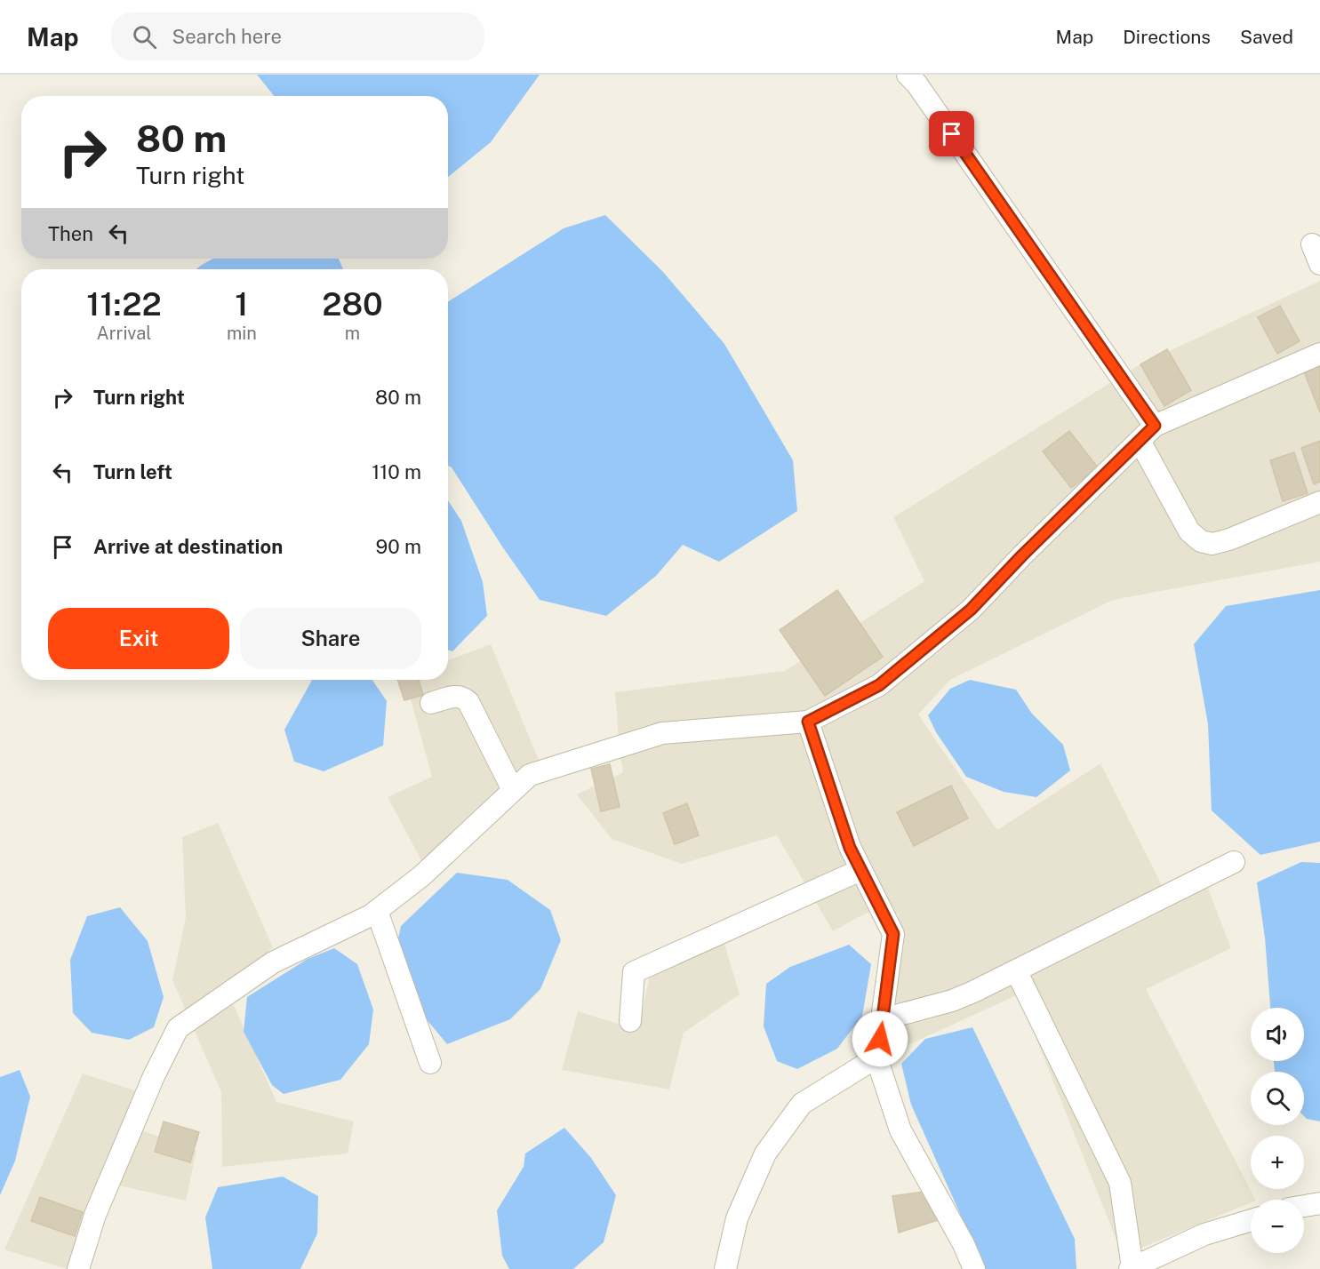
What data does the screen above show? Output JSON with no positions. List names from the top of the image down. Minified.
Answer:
{"page":{"header":"Map","search":"Search here","nav":["Map","Directions","Saved"],"turn":["80 m","Turn right"],"then":"Then","eta":["11:22","Arrival","1","min","280","m"],"list":[{"name":"Turn right","value":"80 m"},{"name":"Turn left","value":"110 m"},{"name":"Arrive at destination","value":"90 m"}],"buttons":["Exit","Share"],"map_buttons":["+","−"]}}
